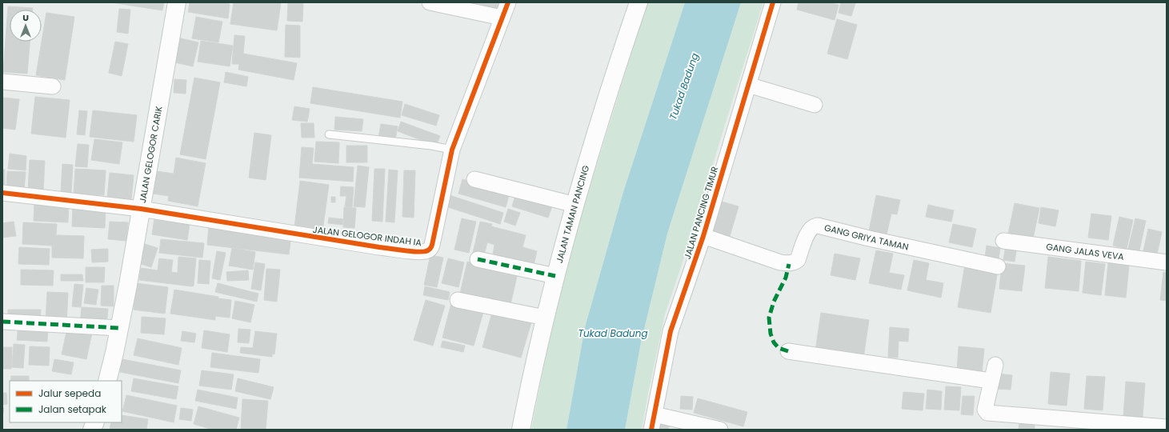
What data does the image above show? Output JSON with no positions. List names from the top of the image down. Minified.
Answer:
{"streets":{"street":["JALAN GELOGOR CARIK","JALAN PANCING TIMUR","JALAN TAMAN PANCING","JALAN GELOGOR INDAH IA","GANG GRIYA TAMAN","GANG JALAS VEVA"]},"crossings":[["JALAN GELOGOR CARIK","JALAN GELOGOR INDAH IA"],["JALAN PANCING TIMUR","GANG GRIYA TAMAN"]],"water":["Tukad Badung"],"legend":["Jalur sepeda","Jalan setapak"],"north":"top"}
